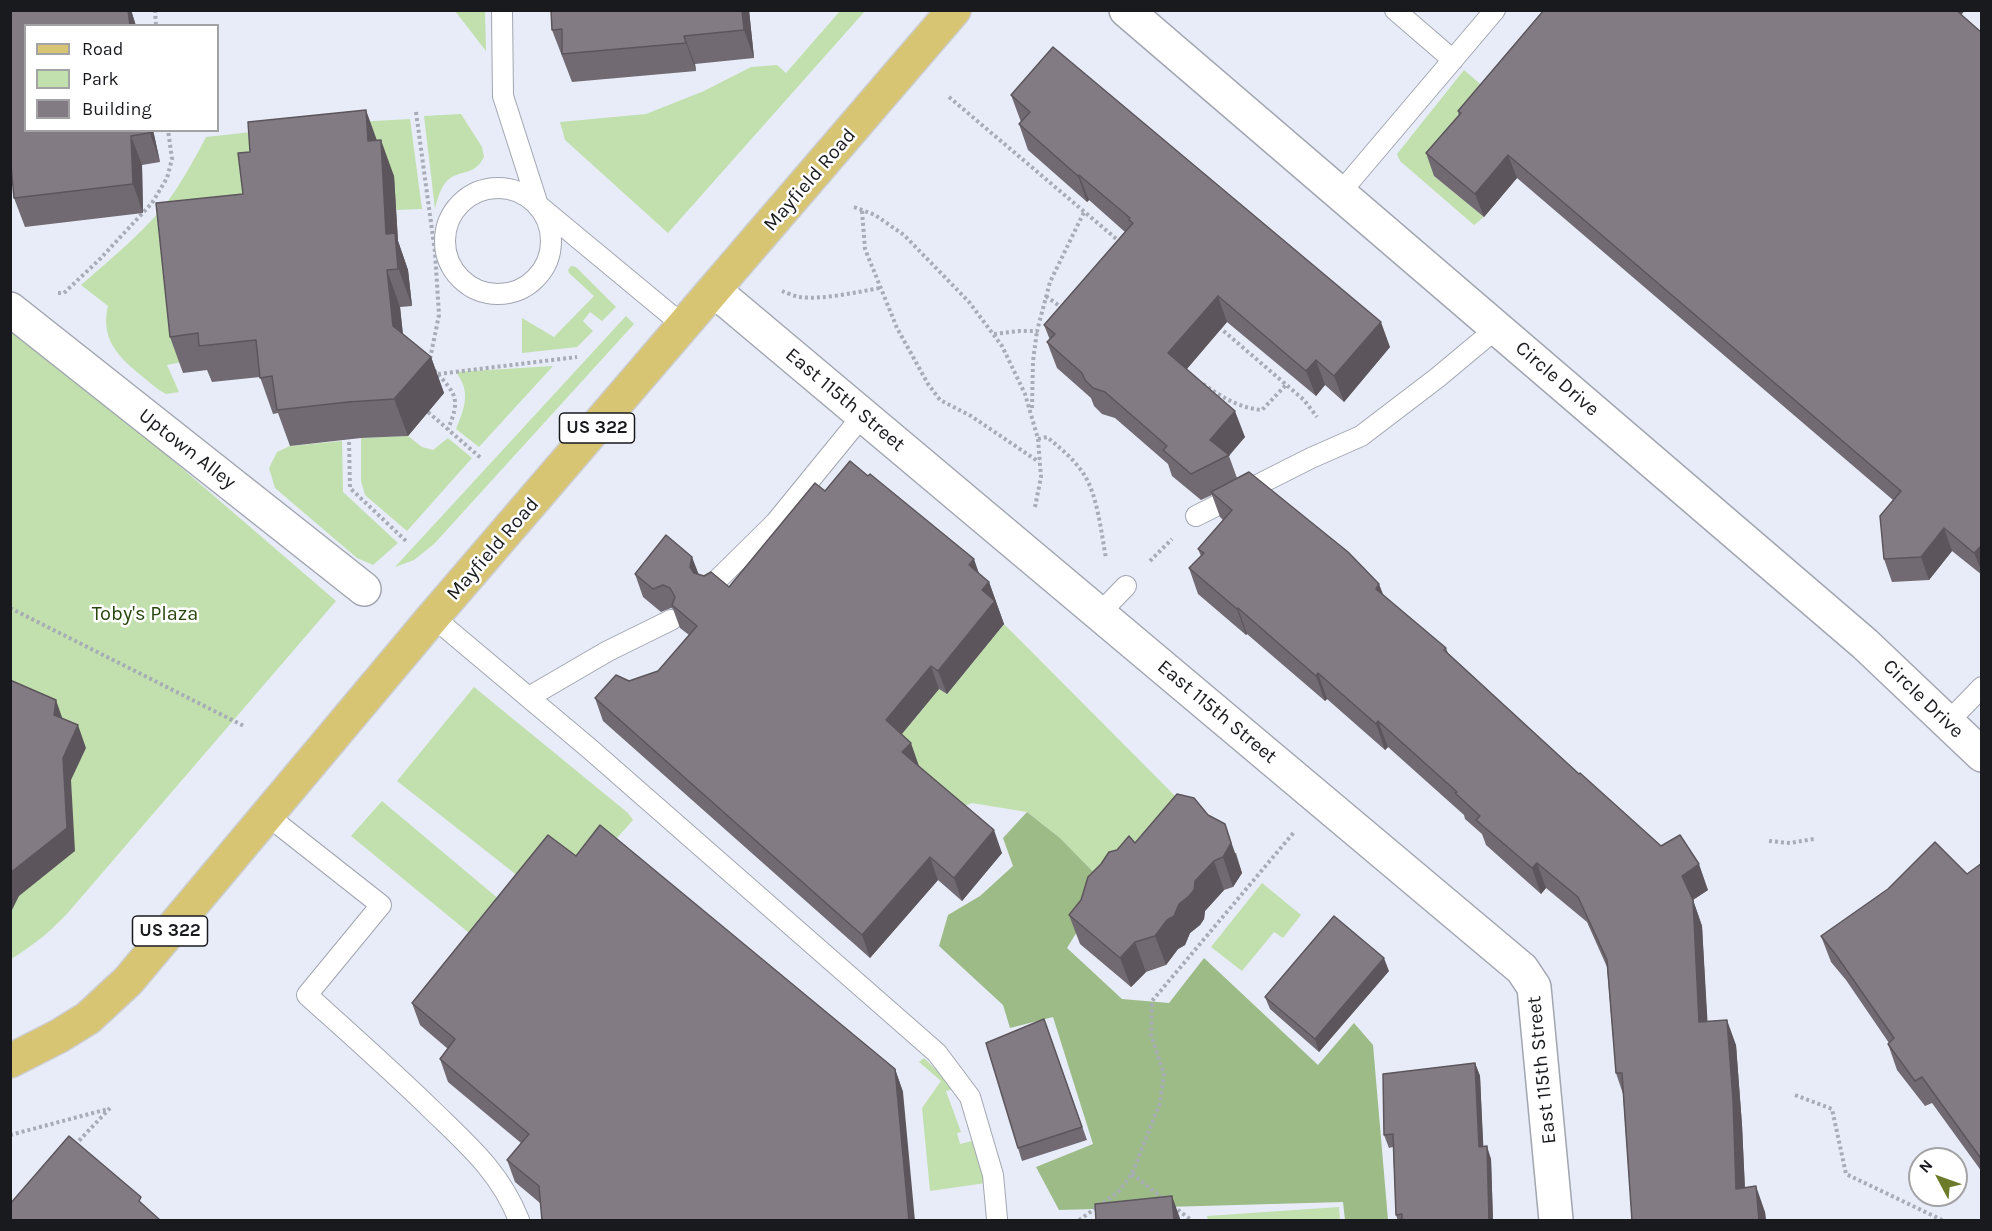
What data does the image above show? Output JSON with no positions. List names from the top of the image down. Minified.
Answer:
{"streets":{"main road":["Mayfield Road","US 322"],"street":["Circle Drive","East 115th Street","Uptown Alley"]},"crossings":[["Mayfield Road","East 115th Street"]],"parks":["Toby's Plaza"],"legend":["Road","Park","Building"],"north":"top left"}
